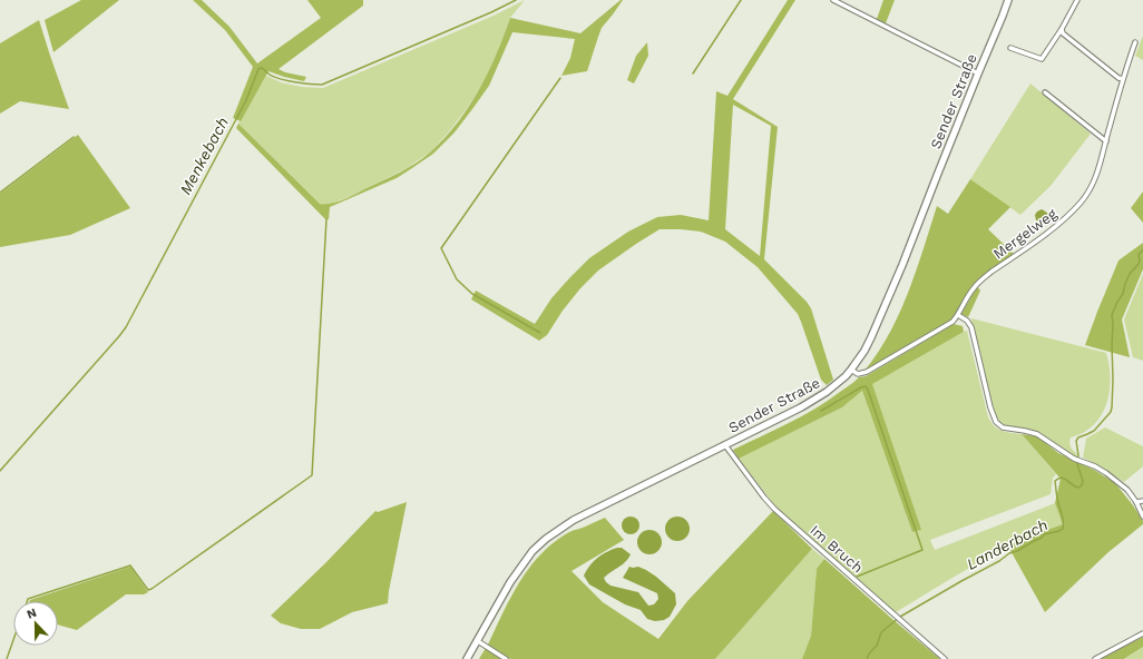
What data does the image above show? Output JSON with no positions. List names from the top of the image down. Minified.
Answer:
{"streets":{"main road":["Sender Straße"],"street":["Mergelweg","Im Bruch"]},"crossings":[["Sender Straße","Im Bruch"]],"water":["Menkebach","Landerbach"],"north":"top"}
